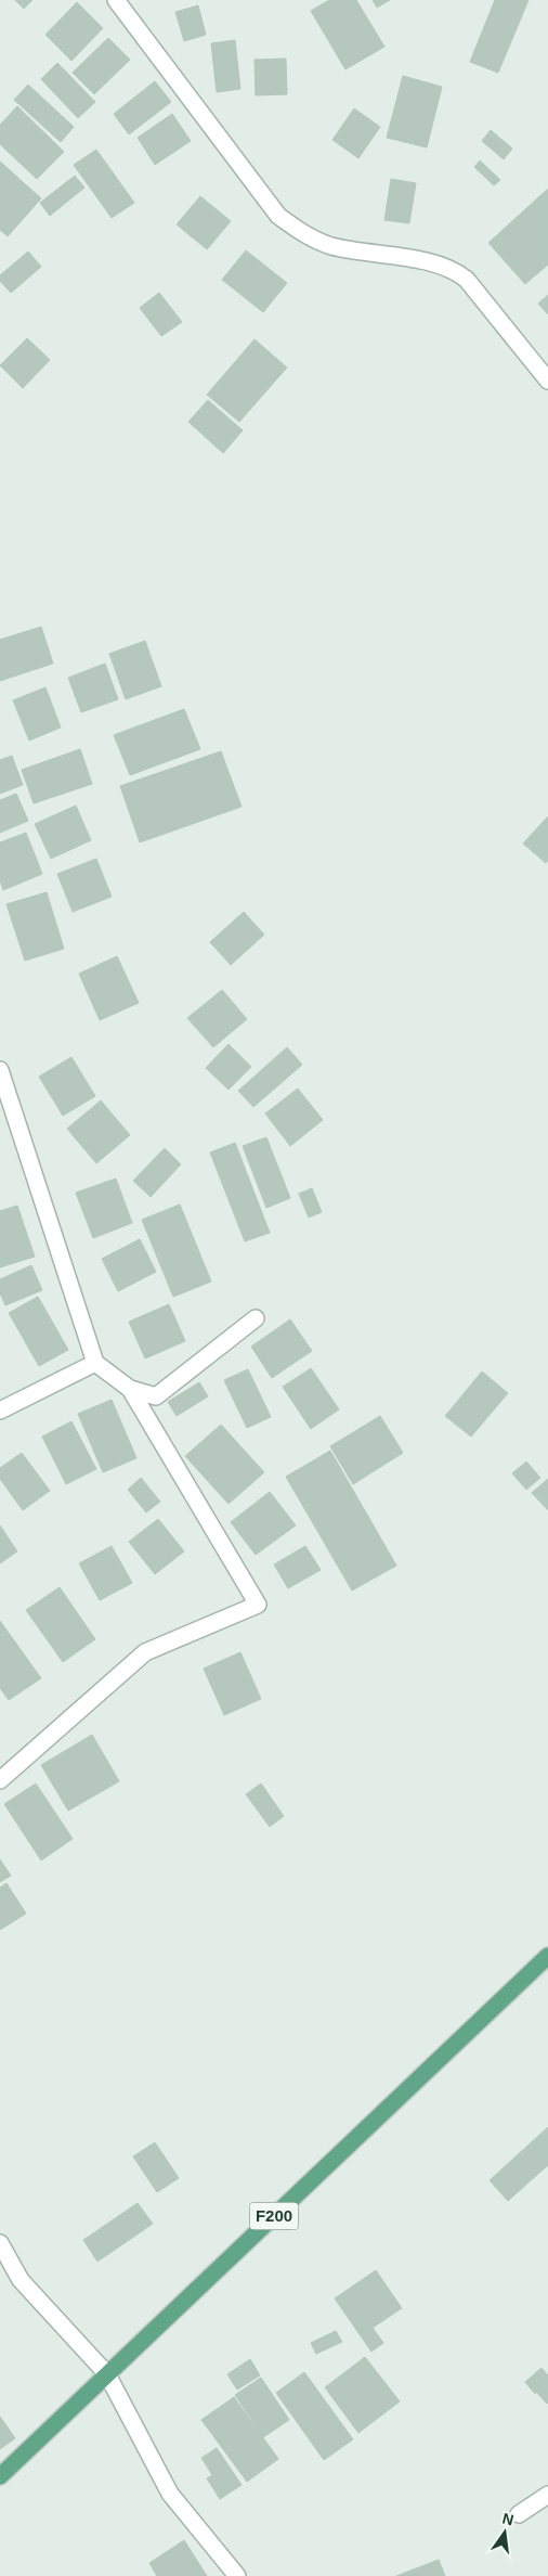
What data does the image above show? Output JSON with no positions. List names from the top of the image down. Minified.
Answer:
{"streets":{"main road":["F200"]},"north":"top"}
